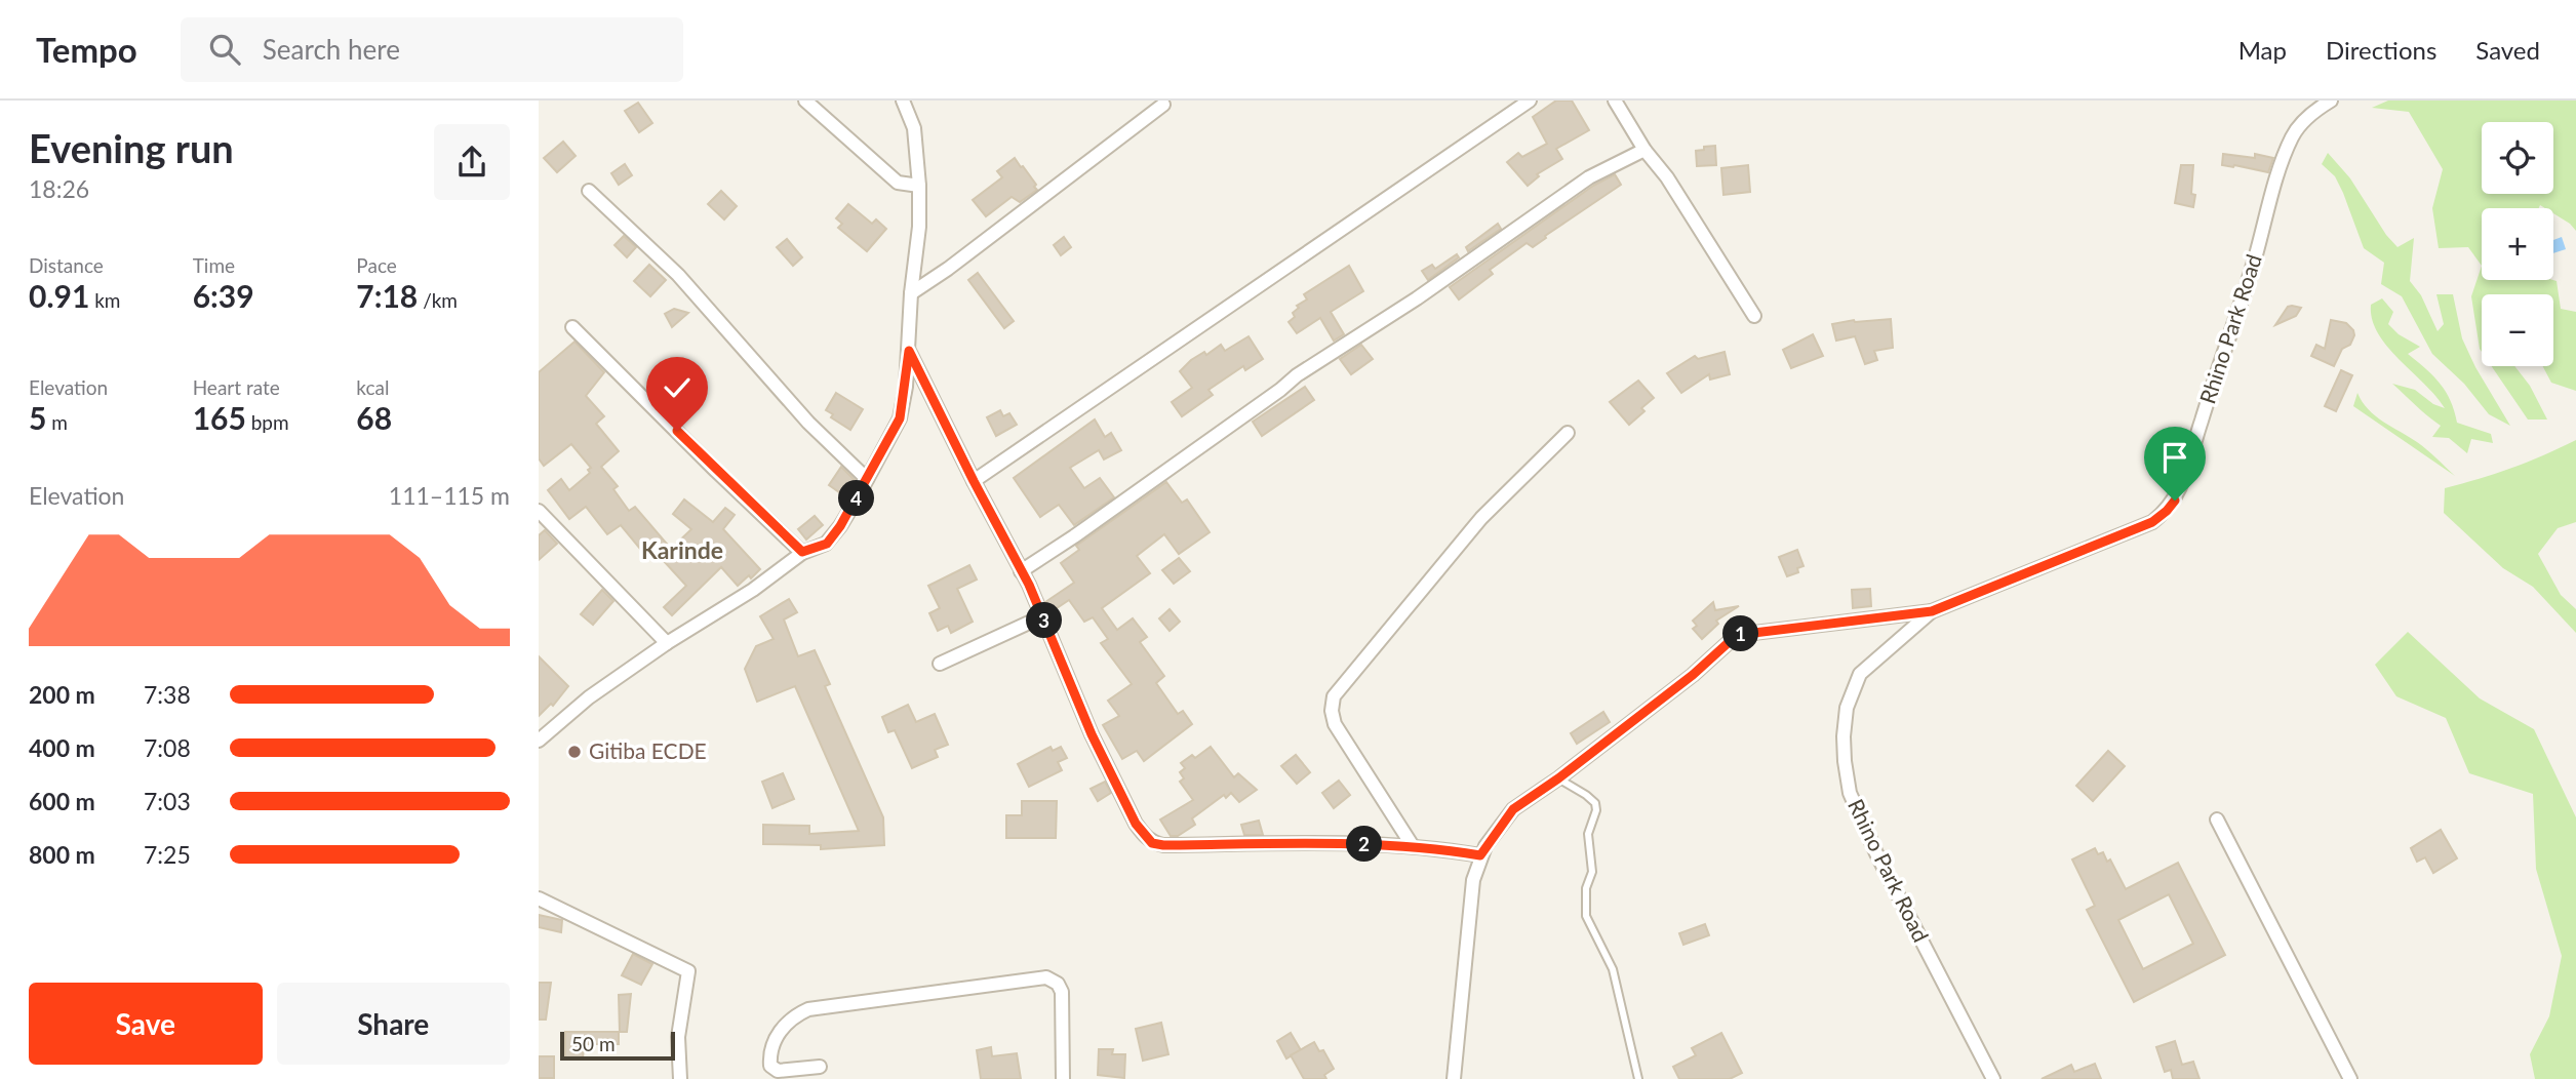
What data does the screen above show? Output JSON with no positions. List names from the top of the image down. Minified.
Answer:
{"streets":{"street":["Rhino Park Road"]},"districts":["Karinde"],"places":["Gitiba ECDE"],"scale_bar":"50 m","page":{"header":"Tempo","search":"Search here","nav":["Map","Directions","Saved"],"heading":["Evening run","18:26"],"map_buttons":["+","−"],"stats":[["Distance","0.91 km"],["Time","6:39"],["Pace","7:18 /km"],["Elevation","5 m"],["Heart rate","165 bpm"],["kcal","68"]],"chart":["Elevation","111–115 m"],"pins":["4","3","1","2"],"list":[{"name":"200 m","note":"7:38"},{"name":"400 m","note":"7:08"},{"name":"600 m","note":"7:03"},{"name":"800 m","note":"7:25"}],"buttons":["Save","Share"],"scale":"50 m"}}
